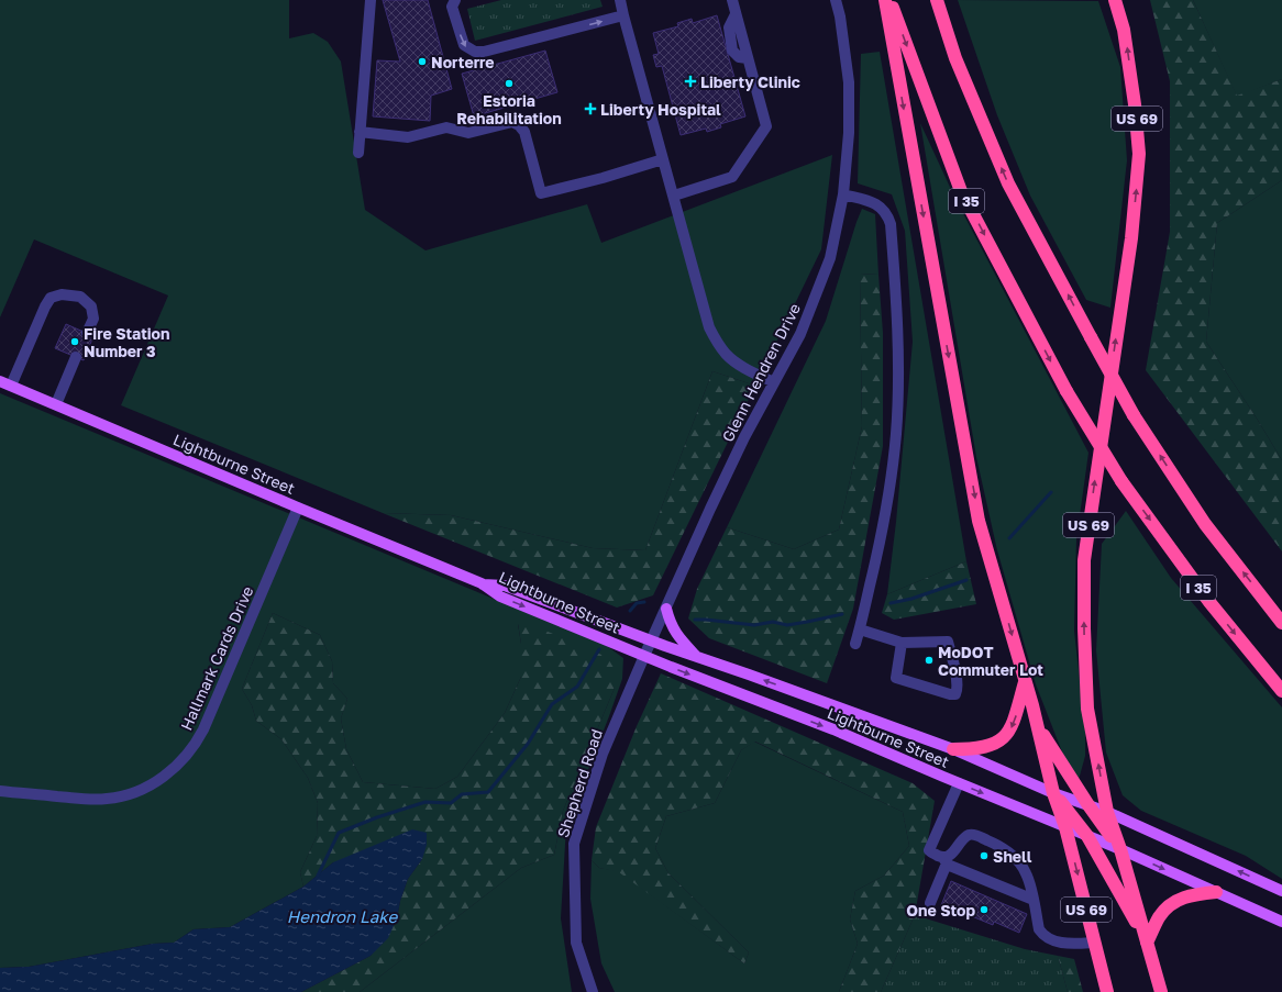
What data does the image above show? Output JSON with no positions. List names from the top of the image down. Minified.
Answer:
{"streets":{"highway":["US 69","I 35"],"main road":["Lightburne Street"],"street":["Glenn Hendren Drive","Hallmark Cards Drive","Shepherd Road"]},"crossings":[["US 69","Lightburne Street"],["Glenn Hendren Drive","Lightburne Street"],["Glenn Hendren Drive","Shepherd Road"],["Lightburne Street","Hallmark Cards Drive"],["Lightburne Street","Shepherd Road"]],"water":["Hendron Lake"],"places":{"other":["Norterre","Estoria Rehabilitation","Fire Station Number 3","MoDOT Commuter Lot","Shell","One Stop"],"health":["Liberty Clinic","Liberty Hospital"]}}
